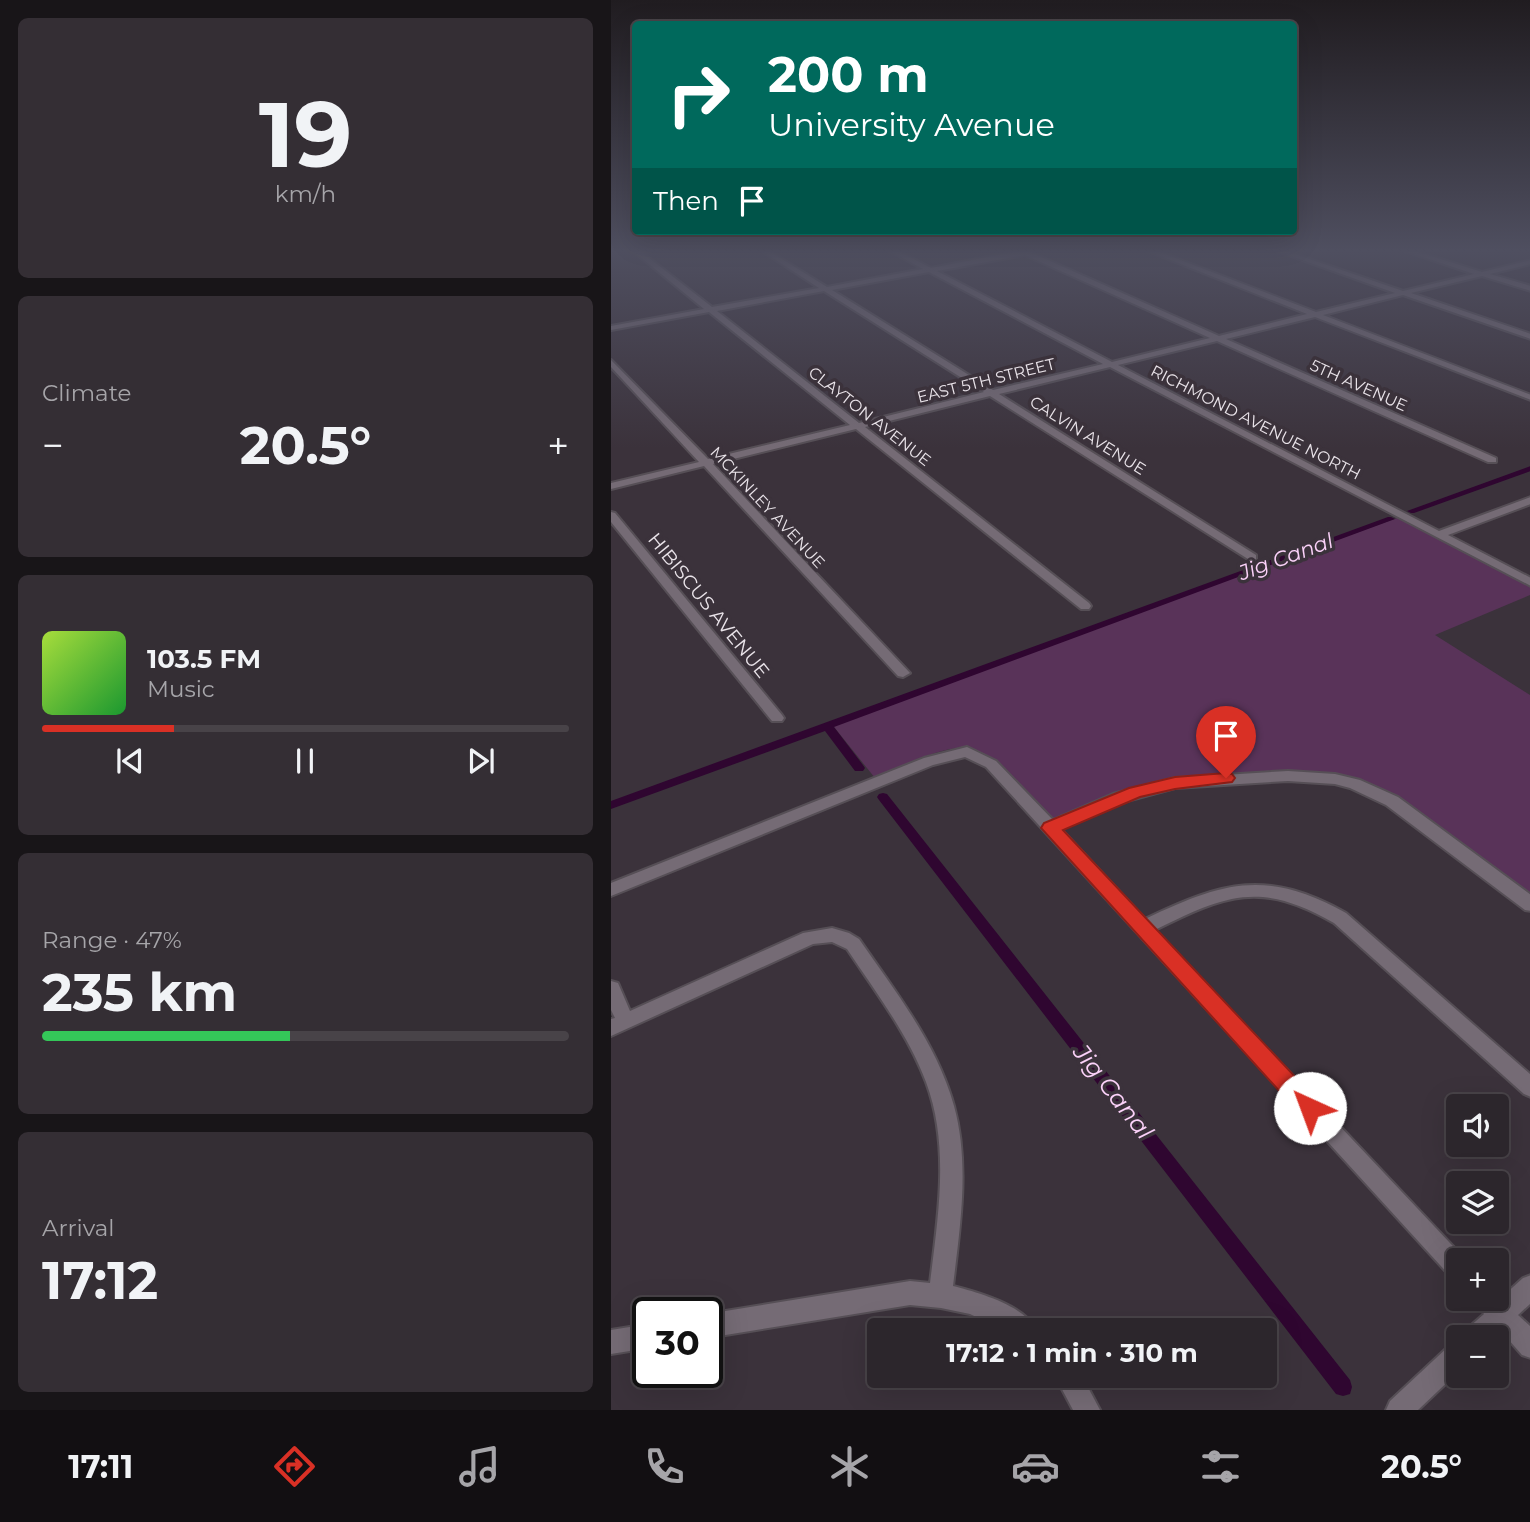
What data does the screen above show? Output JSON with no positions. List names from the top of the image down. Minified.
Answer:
{"streets":{"street":["EAST 5TH STREET","5TH AVENUE","CLAYTON AVENUE","RICHMOND AVENUE NORTH","CALVIN AVENUE","MCKINLEY AVENUE","HIBISCUS AVENUE"]},"crossings":[["EAST 5TH STREET","5TH AVENUE"],["EAST 5TH STREET","CLAYTON AVENUE"],["EAST 5TH STREET","RICHMOND AVENUE NORTH"],["EAST 5TH STREET","CALVIN AVENUE"],["EAST 5TH STREET","MCKINLEY AVENUE"]],"water":["Jig Canal"],"page":{"tile":[["19","km/h"],"Climate",["Range · 47%","235 km"],["Arrival","17:12"]],"turn":["200 m","University Avenue"],"then":"Then","heat":["−","20.5°","+"],"song":["103.5 FM","Music"],"map_buttons":["+","−"],"limit":"30","trip":"17:12 · 1 min · 310 m","tabs":["17:11","20.5°"]}}
